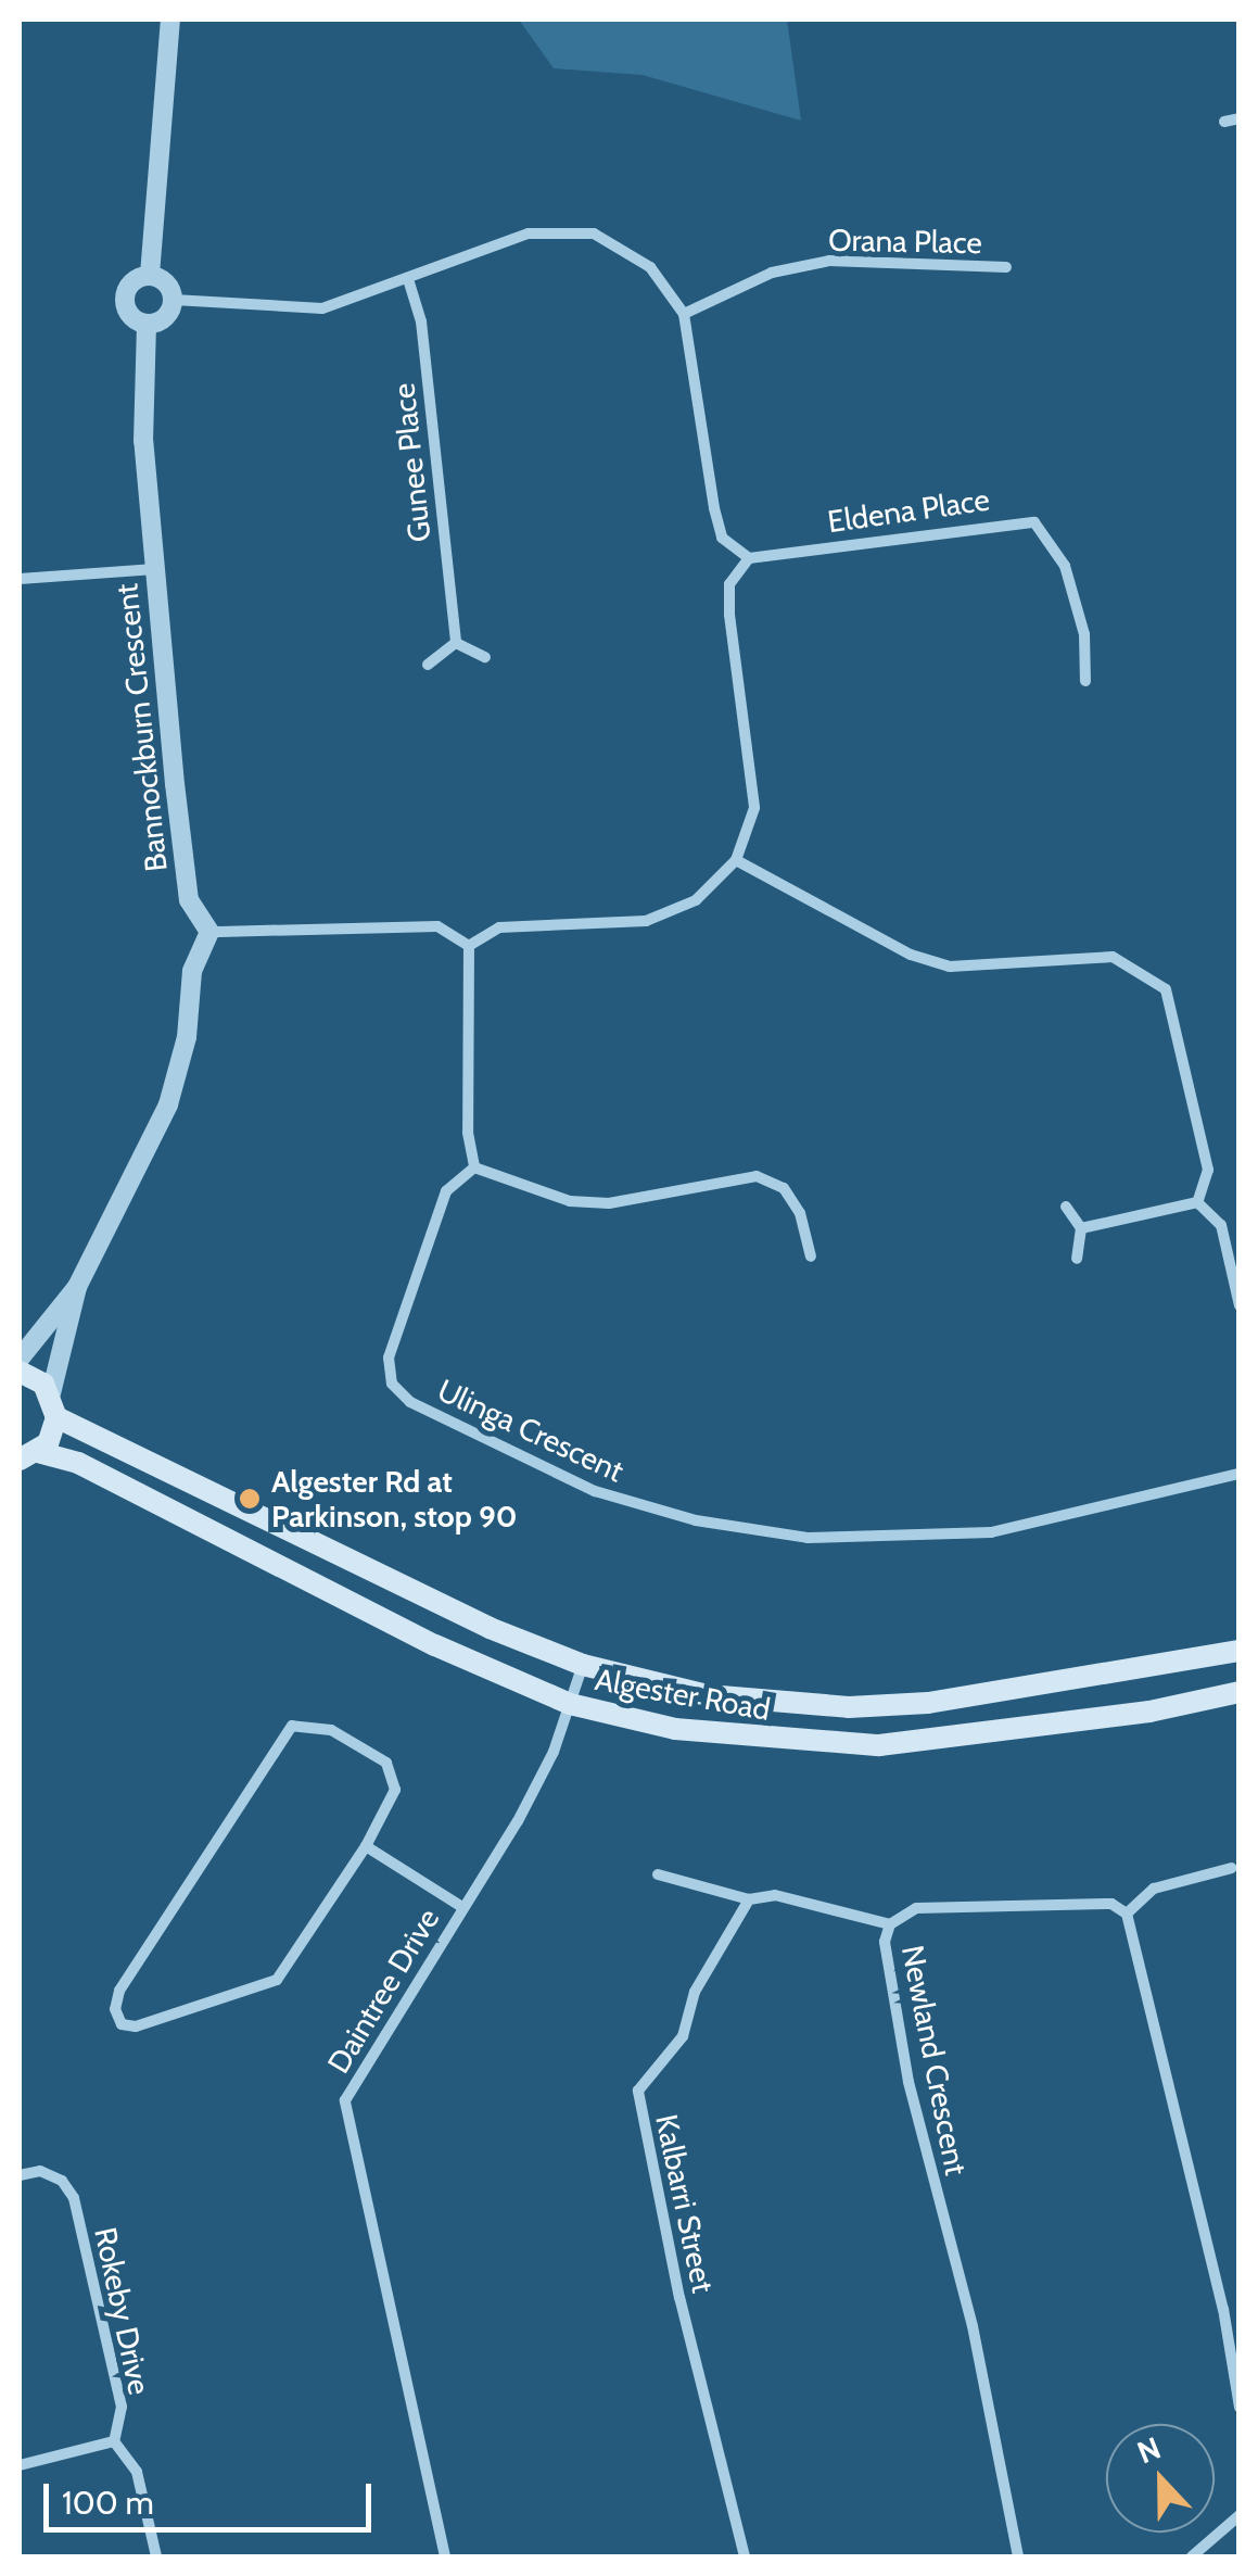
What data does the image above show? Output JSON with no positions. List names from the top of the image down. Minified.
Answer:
{"streets":{"main road":["Algester Road"],"street":["Orana Place","Gunee Place","Eldena Place","Bannockburn Crescent","Ulinga Crescent","Daintree Drive","Newland Crescent","Kalbarri Street","Rokeby Drive"]},"crossings":[["Algester Road","Daintree Drive"]],"places":["Algester Rd at Parkinson, stop 90"],"scale_bar":"100 m","north":"top"}
